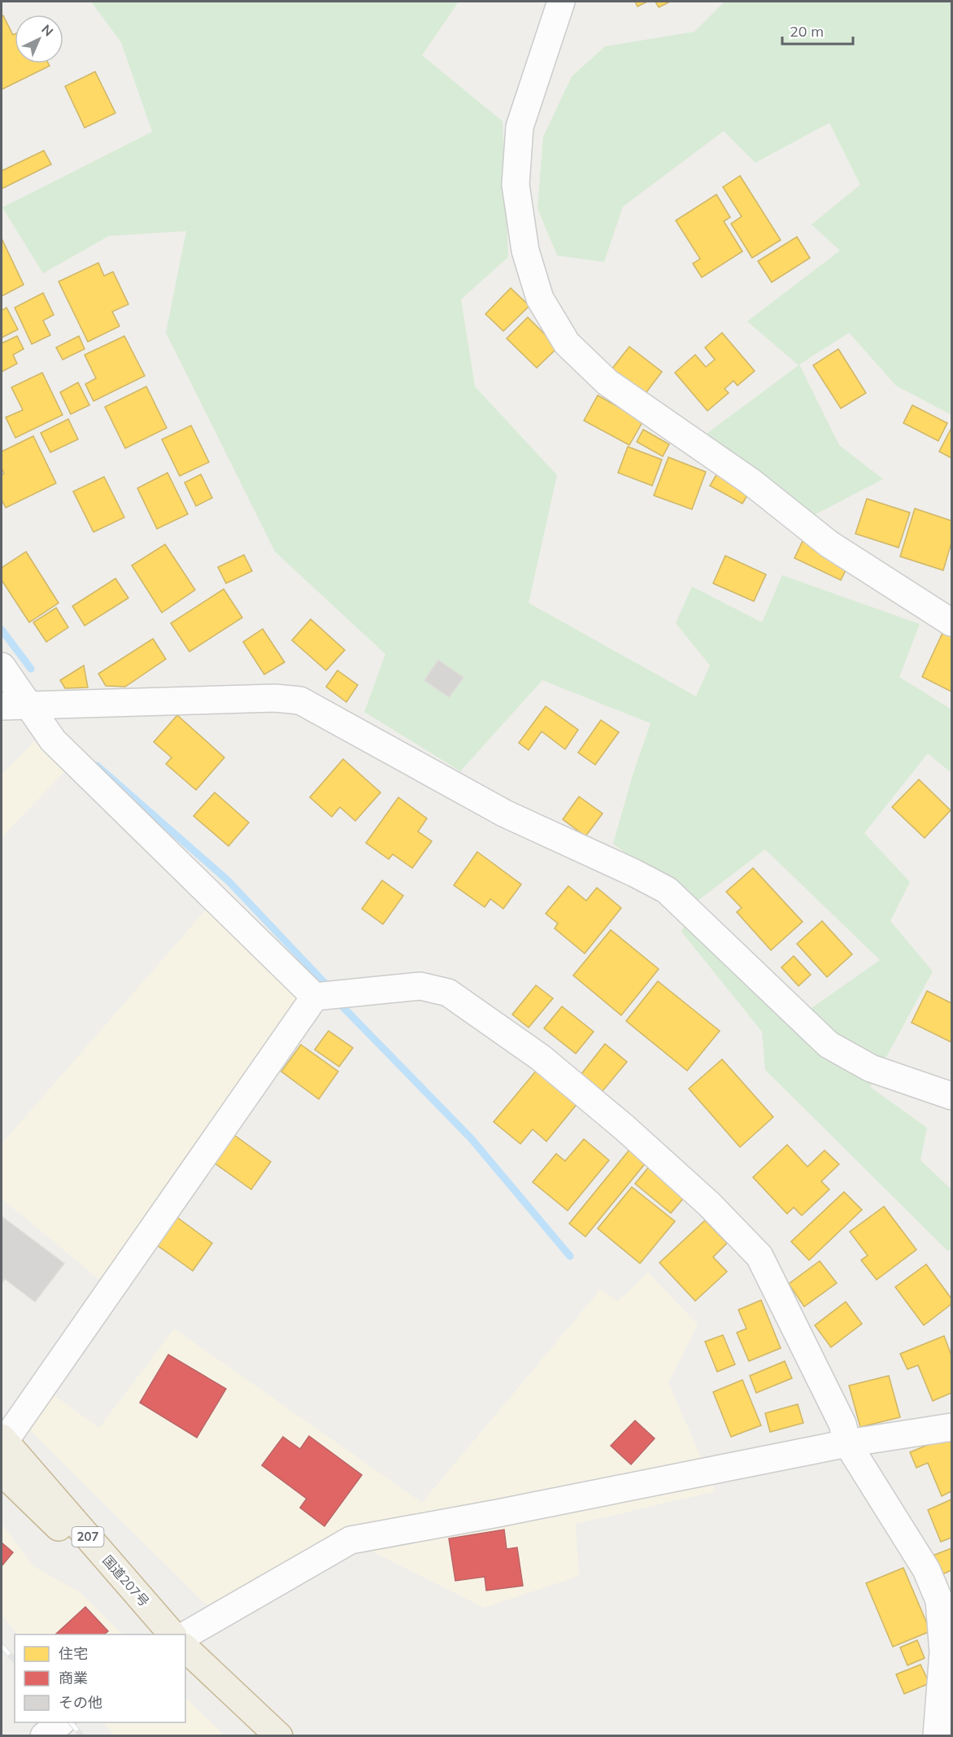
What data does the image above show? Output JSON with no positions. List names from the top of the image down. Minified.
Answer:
{"streets":{"highway":["207","国道207号"]},"legend":["住宅","商業","その他"],"scale_bar":"20 m","north":"top right"}
